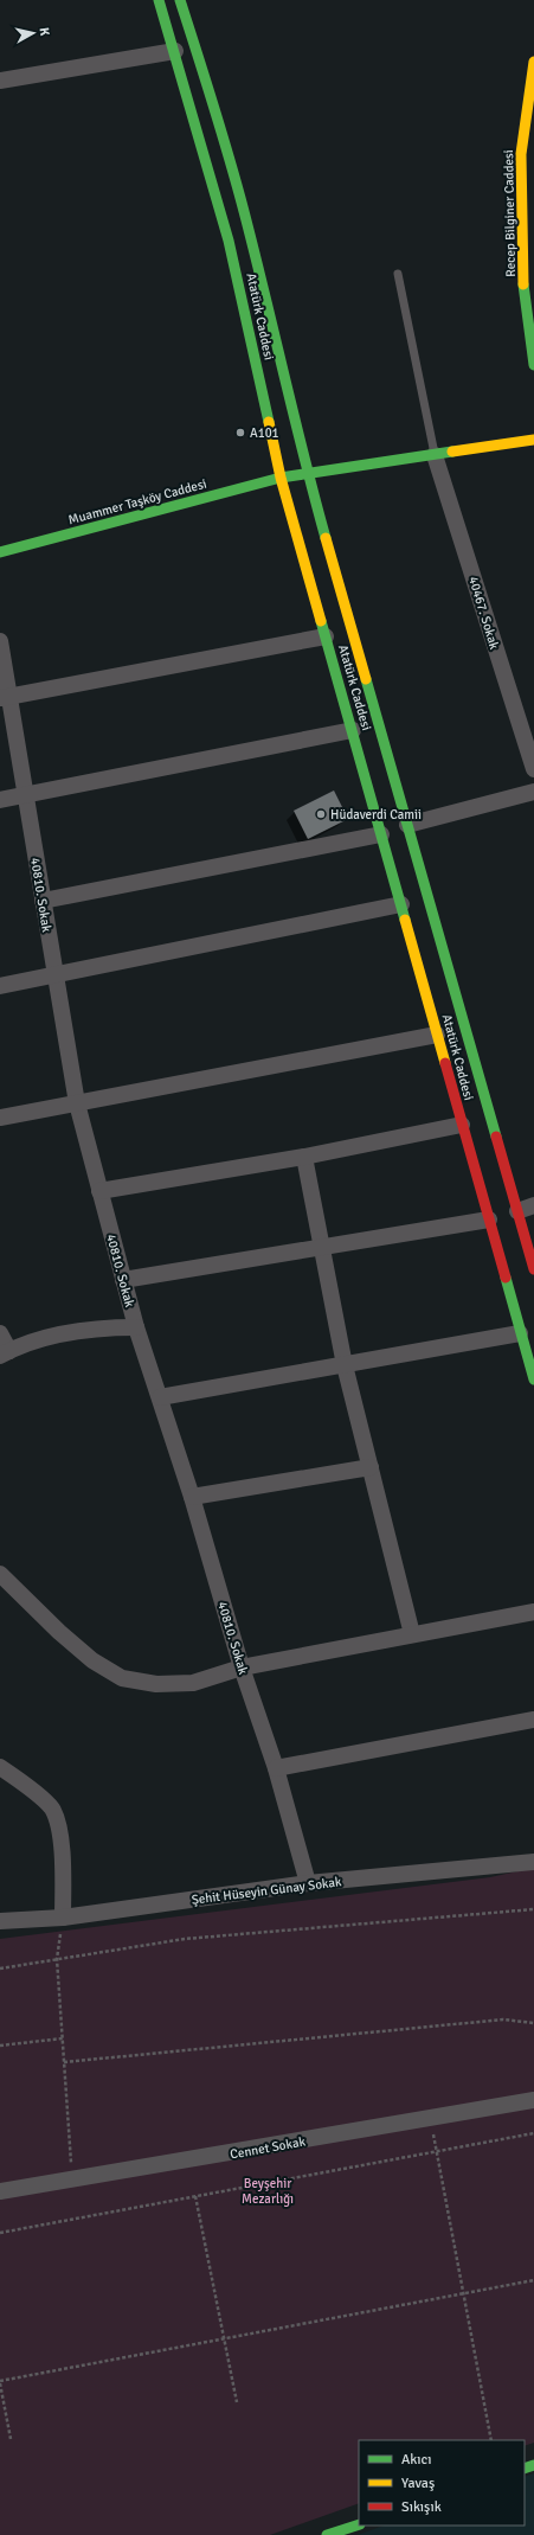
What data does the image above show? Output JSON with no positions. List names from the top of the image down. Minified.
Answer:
{"streets":{"main road":["Recep Bilginer Caddesi","Atatürk Caddesi","Muammer Taşköy Caddesi"],"street":["40467. Sokak","40810. Sokak","Şehit Hüseyin Günay Sokak","Cennet Sokak"]},"crossings":[["Atatürk Caddesi","Muammer Taşköy Caddesi"],["Muammer Taşköy Caddesi","40467. Sokak"],["40810. Sokak","Şehit Hüseyin Günay Sokak"]],"parks":["Beyşehir Mezarlığı"],"places":["A101","Hüdaverdi Camii"],"legend":["Akıcı","Yavaş","Sıkışık"],"north":"right"}
